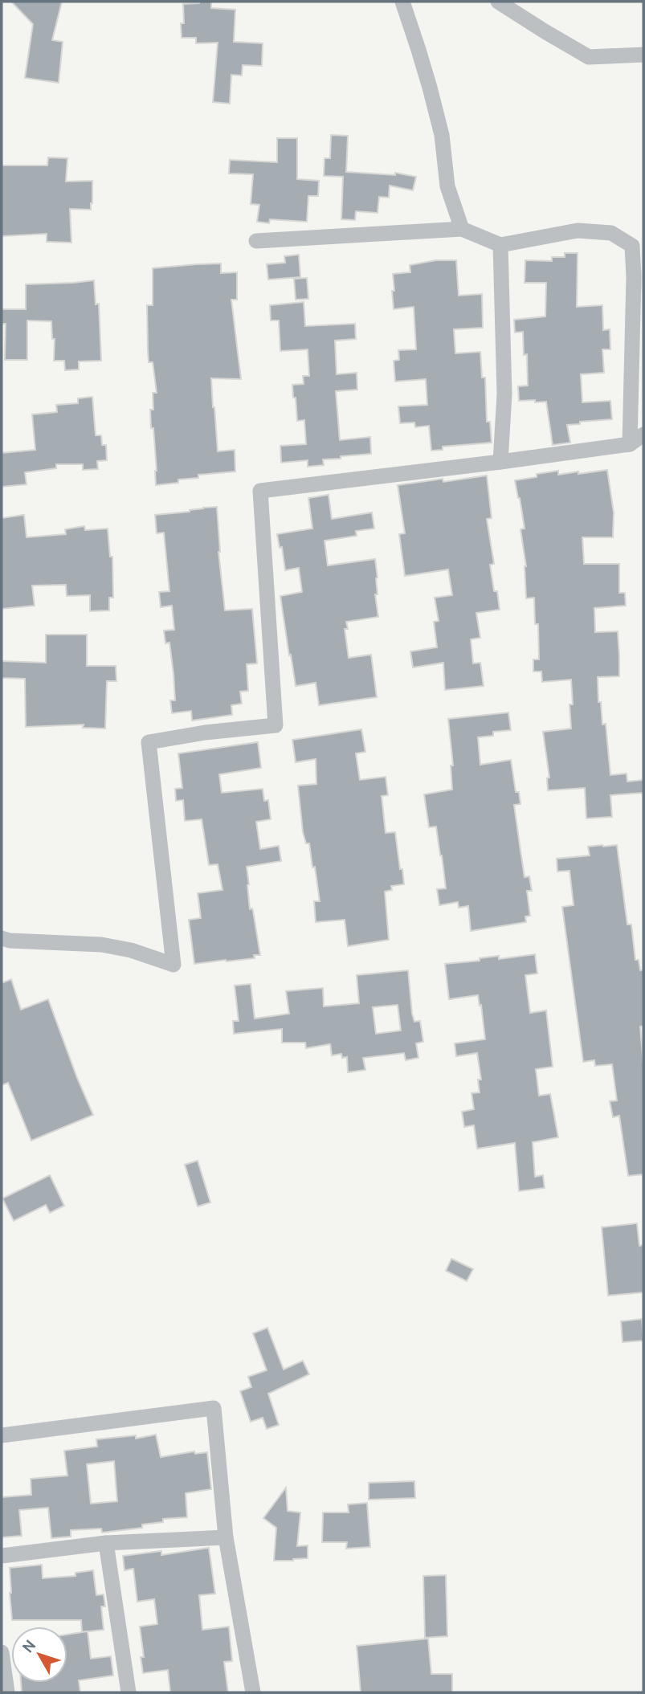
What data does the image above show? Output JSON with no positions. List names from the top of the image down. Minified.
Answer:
{"north":"top left"}
